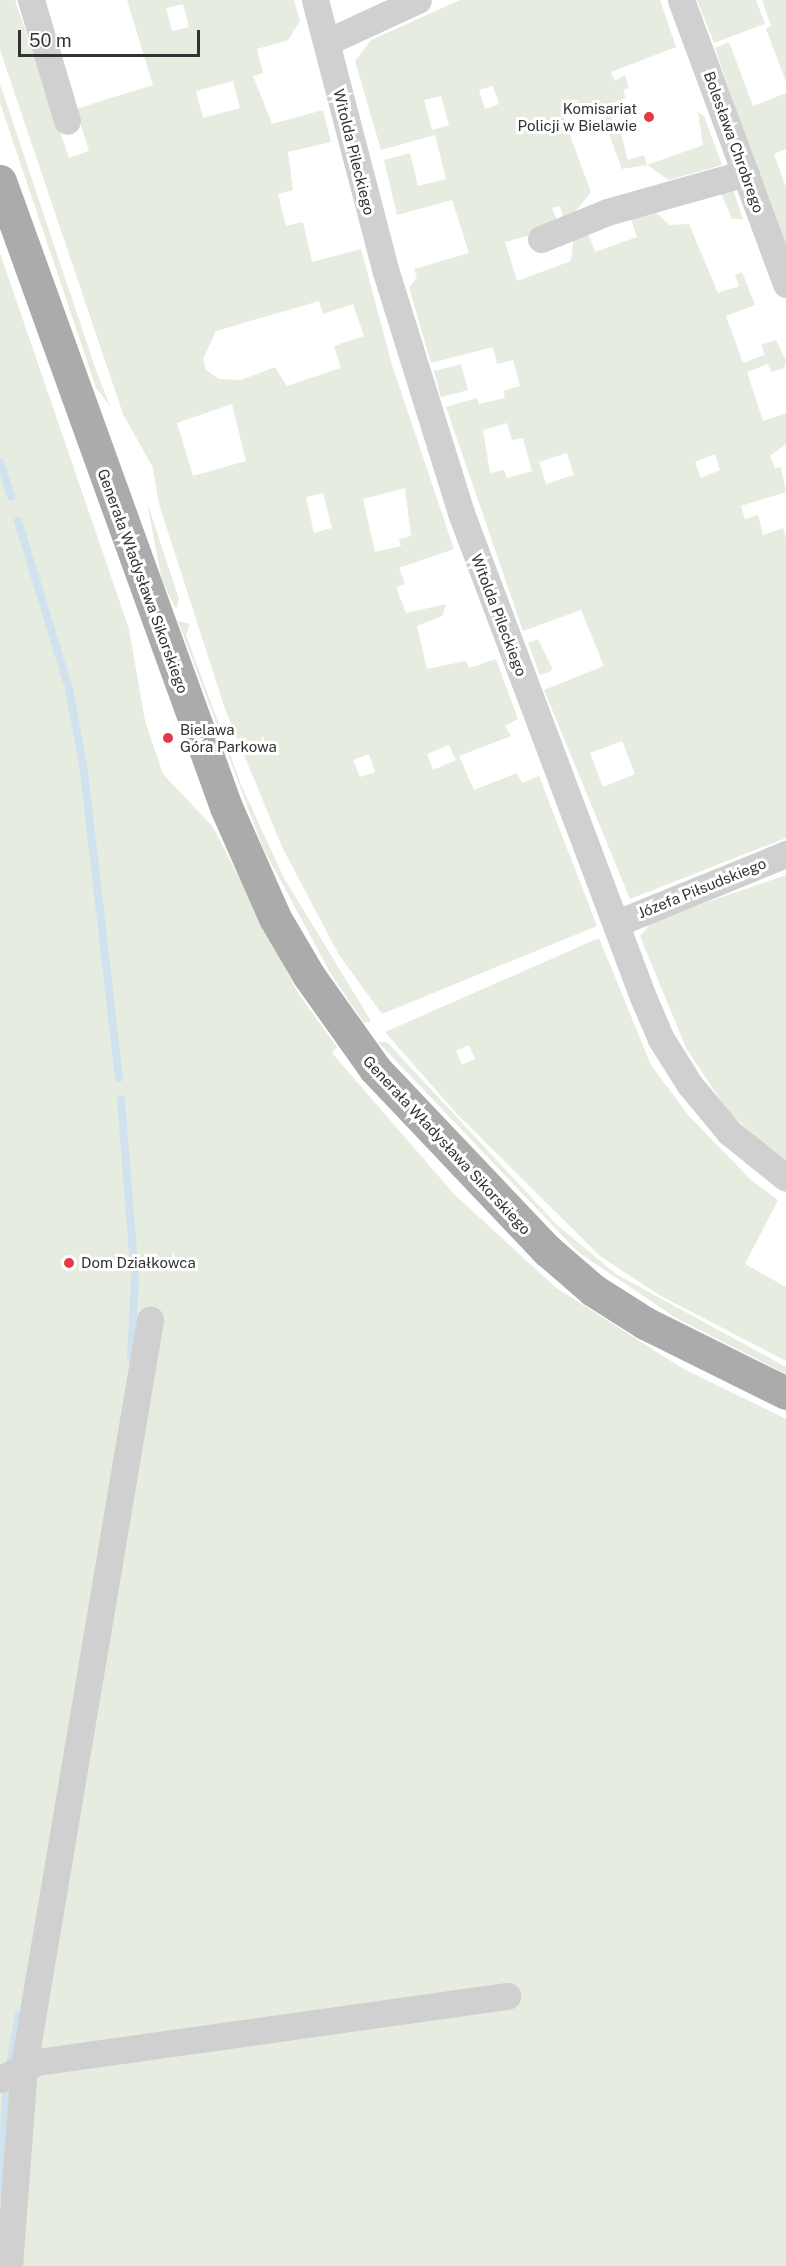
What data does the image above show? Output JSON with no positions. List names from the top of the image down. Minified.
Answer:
{"streets":{"main road":["Generała Władysława Sikorskiego"],"street":["Bolesława Chrobrego","Witolda Pileckiego","Józefa Piłsudskiego"]},"crossings":[["Witolda Pileckiego","Józefa Piłsudskiego"]],"places":["Komisariat Policji w Bielawie","Bielawa Góra Parkowa","Dom Działkowca"],"scale_bar":"50 m"}
